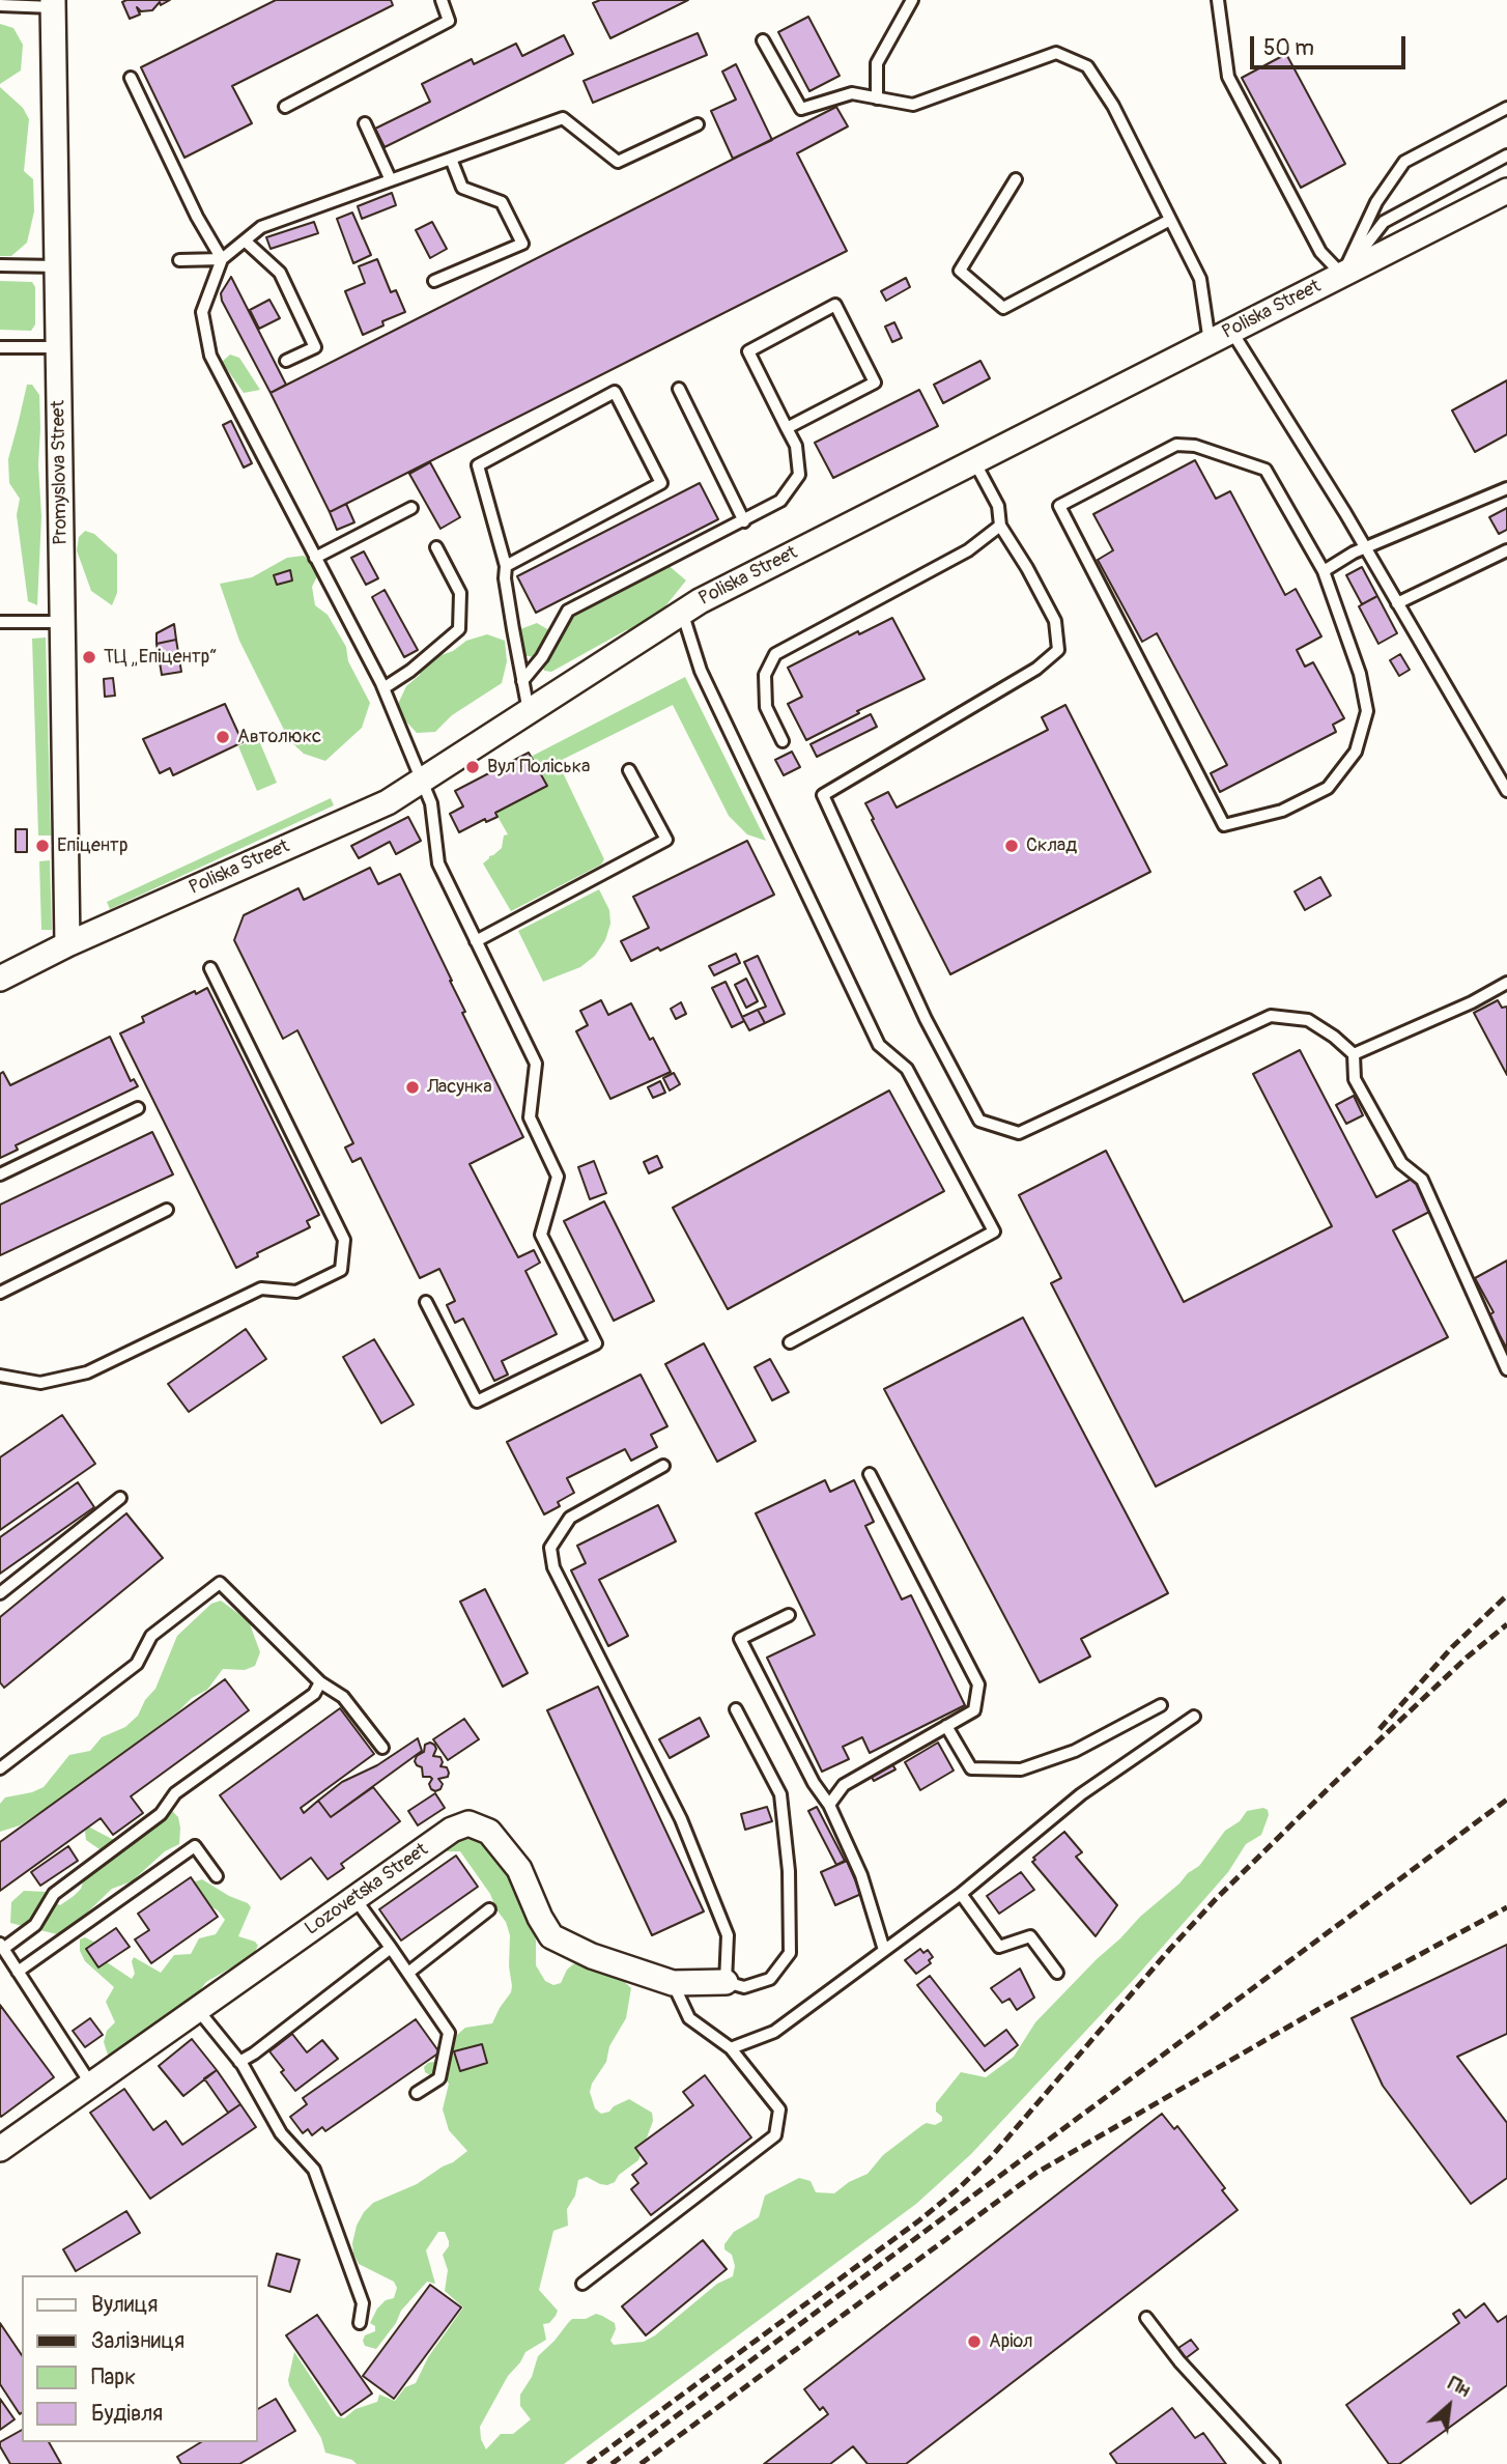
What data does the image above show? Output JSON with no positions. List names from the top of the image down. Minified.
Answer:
{"streets":{"street":["Poliska Street","Promyslova Street","Lozovetska Street"]},"crossings":[["Poliska Street","Promyslova Street"]],"places":["ТЦ „Епіцентр“","Автолюкс","Вул Поліська","Епіцентр","Склад","Ласунка","Аріол"],"legend":["Вулиця","Залізниця","Парк","Будівля"],"scale_bar":"50 m","north":"top right"}
